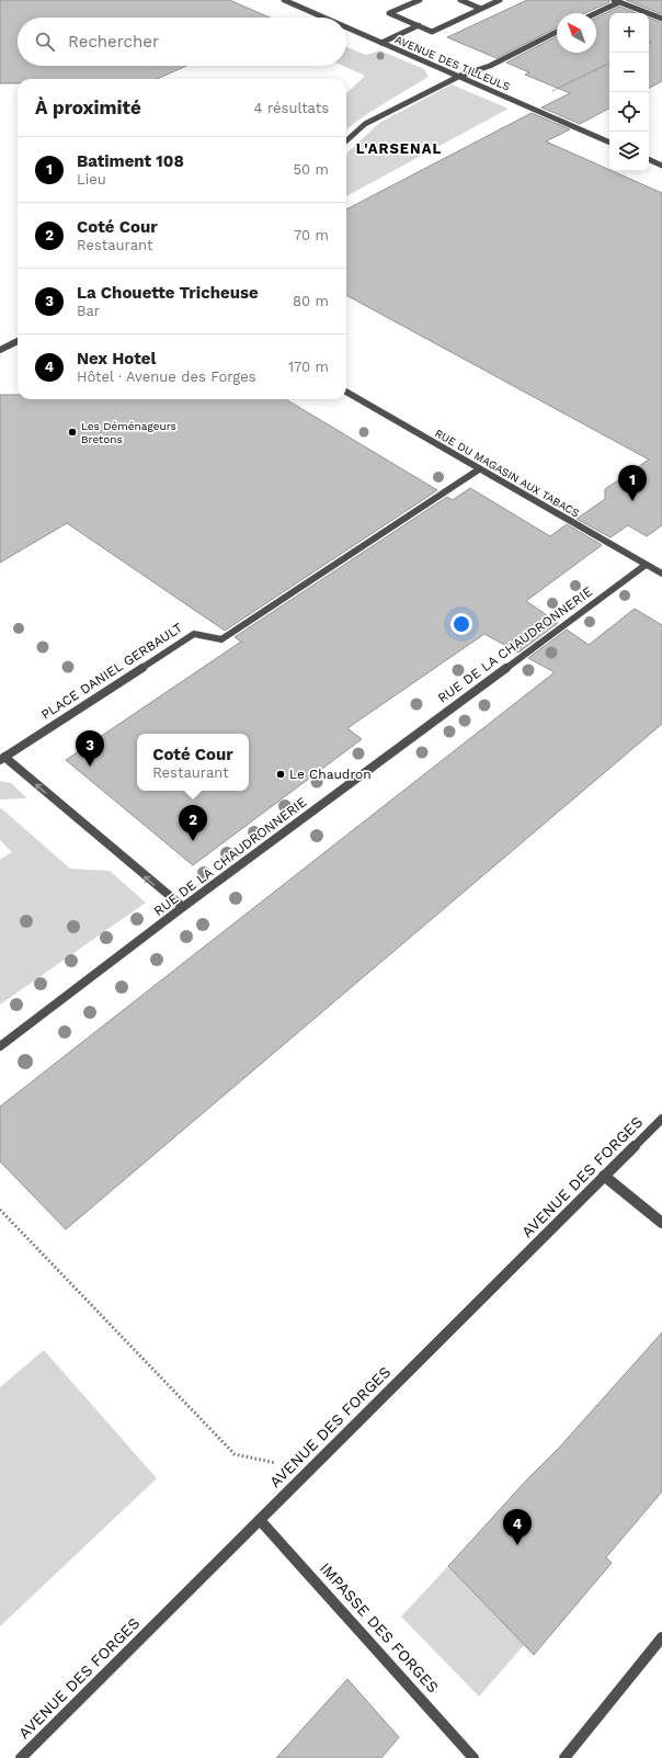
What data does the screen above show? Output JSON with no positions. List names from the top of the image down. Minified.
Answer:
{"streets":{"street":["AVENUE DES TILLEULS","RUE DU MAGASIN AUX TABACS","RUE DE LA CHAUDRONNERIE","PLACE DANIEL GERBAULT","AVENUE DES FORGES","IMPASSE DES FORGES"]},"crossings":[["RUE DU MAGASIN AUX TABACS","RUE DE LA CHAUDRONNERIE"],["RUE DU MAGASIN AUX TABACS","PLACE DANIEL GERBAULT"],["RUE DE LA CHAUDRONNERIE","PLACE DANIEL GERBAULT"],["AVENUE DES FORGES","IMPASSE DES FORGES"]],"districts":["L'ARSENAL"],"places":["Les Déménageurs Bretons","Le Chaudron"],"north":"top left","page":{"map_buttons":["+","−"],"search":"Rechercher","heading":["À proximité","4 résultats"],"list":[{"mark":"1","name":"Batiment 108","note":"Lieu","value":"50 m"},{"mark":"2","name":"Coté Cour","note":"Restaurant","value":"70 m"},{"mark":"3","name":"La Chouette Tricheuse","note":"Bar","value":"80 m"},{"mark":"4","name":"Nex Hotel","note":"Hôtel · Avenue des Forges","value":"170 m"}],"pins":["1","3","2","4"],"popup":["Coté Cour","Restaurant"]}}
